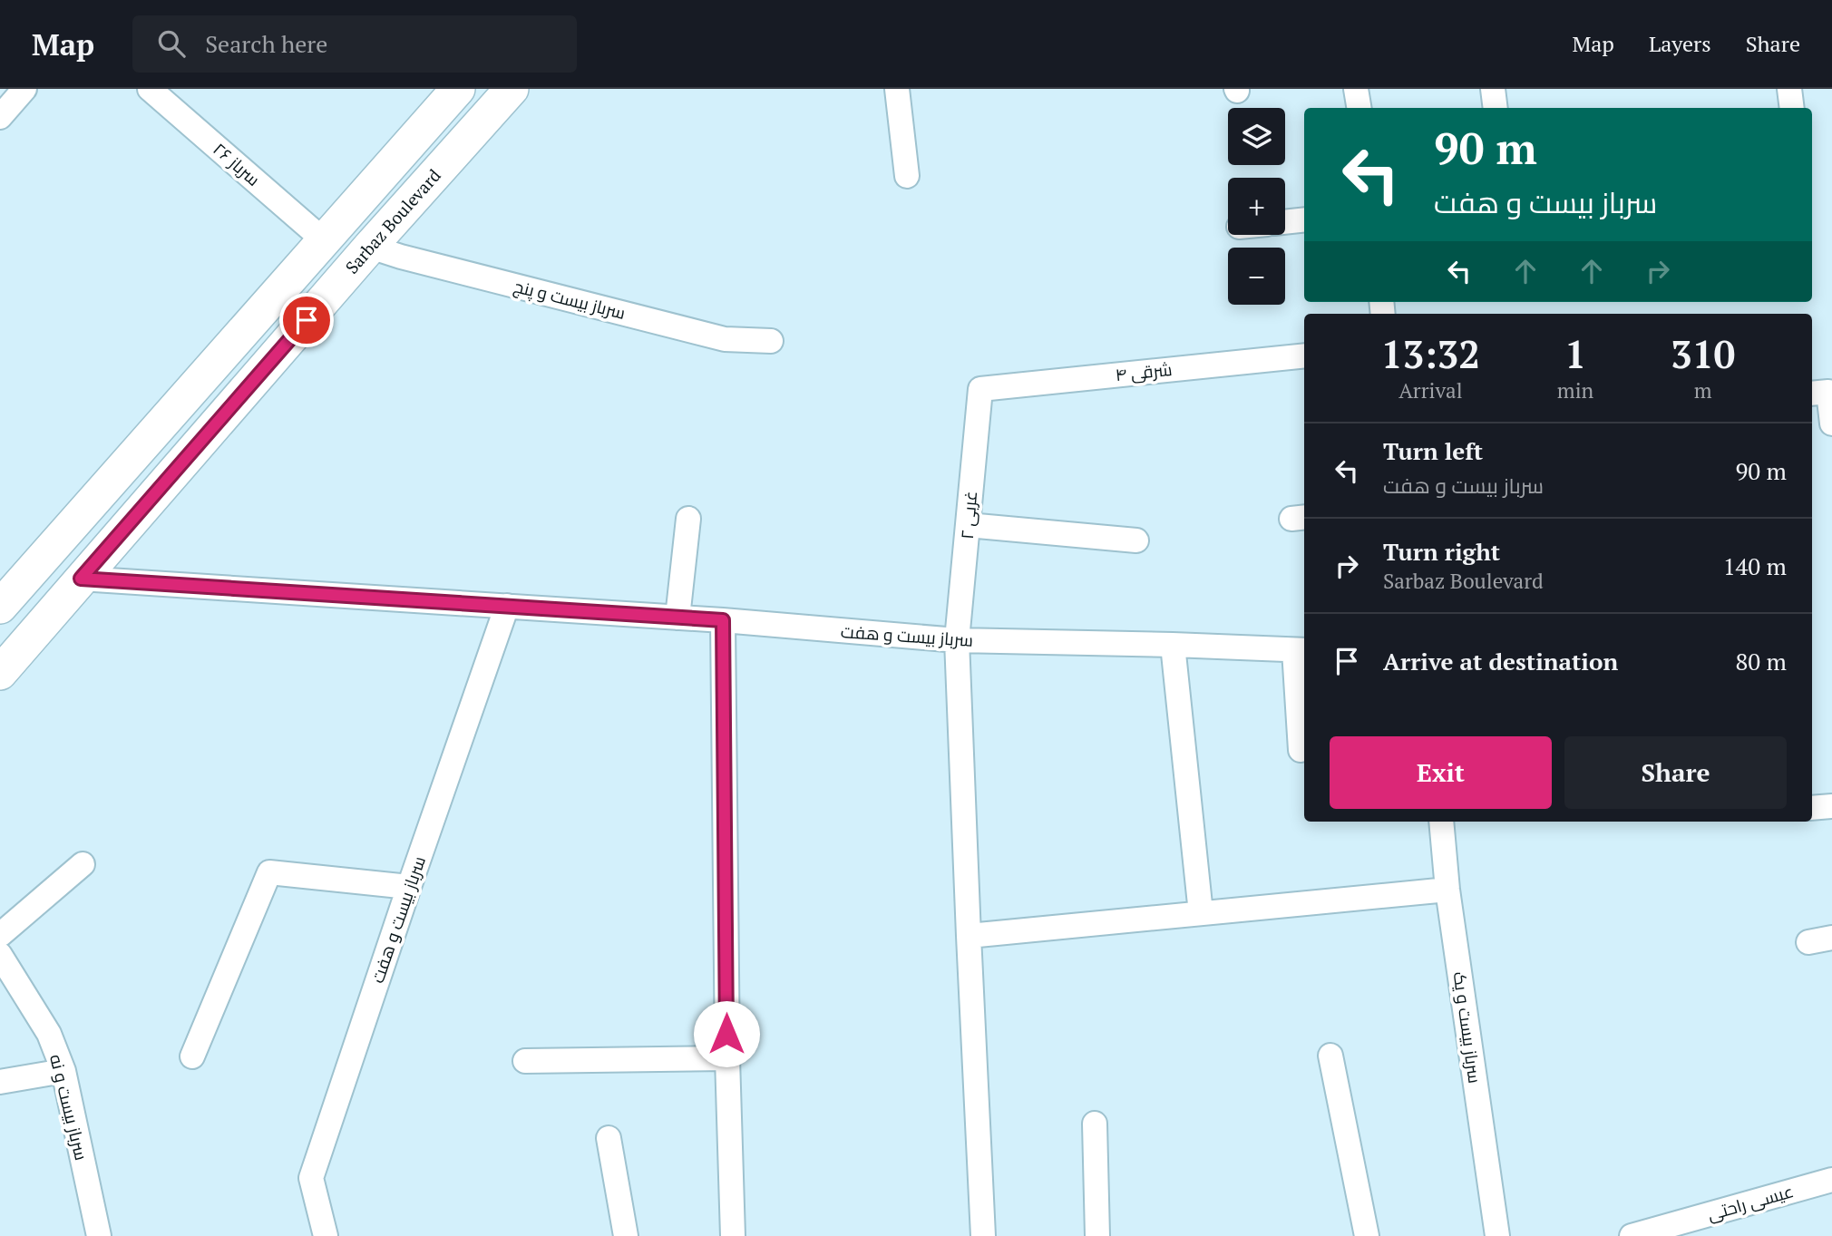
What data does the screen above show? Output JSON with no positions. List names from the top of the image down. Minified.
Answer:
{"streets":{"main road":["Sarbaz Boulevard"],"street":["سرباز ۲۶","سرباز بیست و پنج","شرقی ۴","غربی ۲","سرباز بیست و هفت","سرباز بیست و یک","سرباز بیست و نه","عیسی راحتی"]},"crossings":[["Sarbaz Boulevard","سرباز بیست و پنج"],["Sarbaz Boulevard","سرباز بیست و هفت"],["شرقی ۴","غربی ۲"],["غربی ۲","سرباز بیست و هفت"]],"page":{"header":"Map","search":"Search here","nav":["Map","Layers","Share"],"map_buttons":["+","−"],"turn":["90 m","سرباز بیست و هفت"],"eta":["13:32","Arrival","1","min","310","m"],"list":[{"name":"Turn left","note":"سرباز بیست و هفت","value":"90 m"},{"name":"Turn right","note":"Sarbaz Boulevard","value":"140 m"},{"name":"Arrive at destination","value":"80 m"}],"buttons":["Exit","Share"]}}
